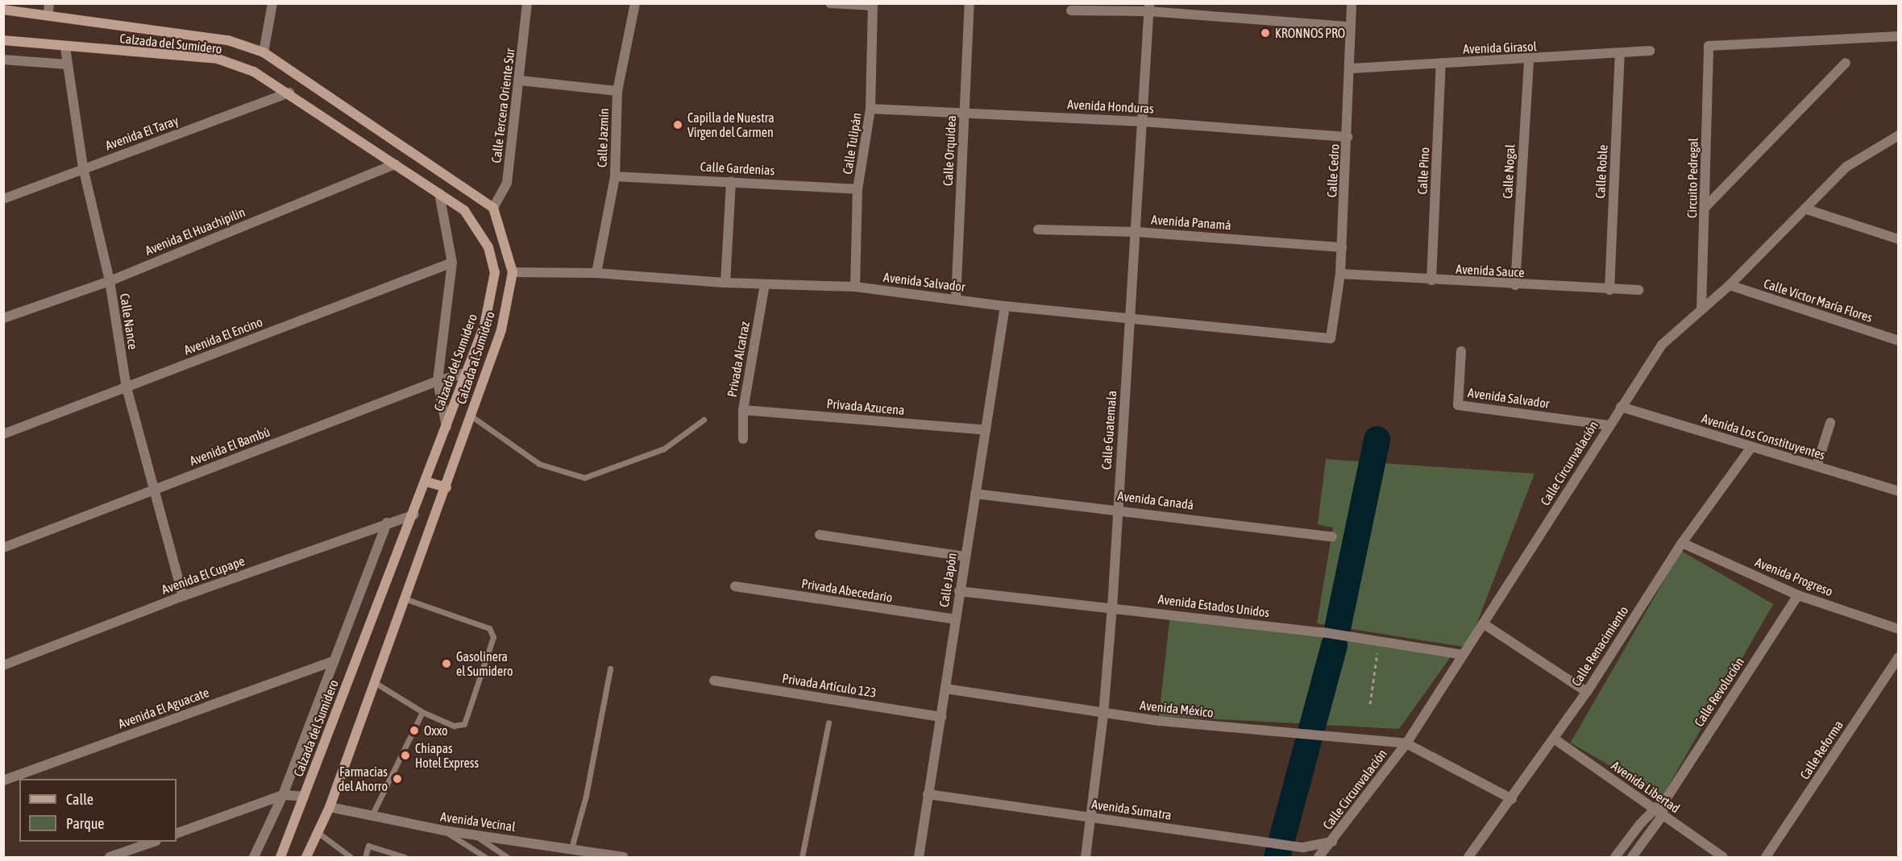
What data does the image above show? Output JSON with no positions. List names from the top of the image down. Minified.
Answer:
{"streets":{"main road":["Calzada del Sumidero","Calzada al Sumidero"],"street":["Avenida Girasol","Calle Tercera Oriente Sur","Avenida Honduras","Avenida El Taray","Calle Jazmín","Calle Tulipán","Calle Orquídea","Calle Gardenias","Calle Cedro","Calle Pino","Calle Nogal","Calle Roble","Circuito Pedregal","Avenida Panamá","Avenida El Huachipilin","Avenida Sauce","Avenida Salvador","Calle Víctor María Flores","Calle Nance","Avenida El Encino","Privada Alcatraz","Privada Azucena","Calle Guatemala","Avenida Los Constituyentes","Avenida El Bambú","Calle Circunvalación","Avenida Canadá","Avenida El Cupape","Avenida Progreso","Calle Japón","Privada Abecedario","Avenida Estados Unidos","Calle Renacimiento","Privada Artículo 123","Calle Revolución","Avenida El Aguacate","Avenida México","Calle Reforma","Avenida Libertad","Avenida Sumatra","Avenida Vecinal"]},"crossings":[["Calzada del Sumidero","Avenida El Taray"],["Calzada del Sumidero","Avenida El Huachipilin"],["Calzada del Sumidero","Calle Nance"],["Calzada del Sumidero","Avenida El Bambú"],["Calzada del Sumidero","Avenida El Cupape"],["Avenida Girasol","Calle Cedro"],["Avenida Girasol","Calle Pino"],["Avenida Girasol","Calle Nogal"],["Avenida Girasol","Calle Roble"],["Calle Tercera Oriente Sur","Calzada al Sumidero"],["Avenida Honduras","Calle Tulipán"],["Avenida Honduras","Calle Orquídea"],["Avenida Honduras","Calle Cedro"],["Avenida Honduras","Calle Guatemala"],["Avenida El Taray","Calle Nance"],["Calle Jazmín","Calle Gardenias"],["Calle Jazmín","Avenida Salvador"],["Calle Tulipán","Calle Gardenias"],["Calle Tulipán","Avenida Salvador"],["Calle Orquídea","Avenida Salvador"],["Calle Cedro","Avenida Panamá"],["Calle Cedro","Avenida Sauce"],["Calle Cedro","Avenida Salvador"],["Calle Pino","Avenida Sauce"],["Calle Nogal","Avenida Sauce"],["Calle Roble","Avenida Sauce"],["Circuito Pedregal","Calle Circunvalación"],["Avenida Panamá","Calle Guatemala"],["Avenida El Huachipilin","Calle Nance"],["Avenida Salvador","Calzada al Sumidero"],["Avenida Salvador","Privada Alcatraz"],["Avenida Salvador","Calle Guatemala"],["Avenida Salvador","Calle Circunvalación"],["Avenida Salvador","Calle Japón"],["Calle Víctor María Flores","Calle Circunvalación"],["Calle Nance","Avenida El Encino"],["Calle Nance","Avenida El Bambú"],["Calle Nance","Avenida El Cupape"],["Calzada al Sumidero","Avenida Vecinal"],["Privada Alcatraz","Privada Azucena"],["Privada Azucena","Calle Japón"],["Calle Guatemala","Avenida Canadá"],["Calle Guatemala","Avenida Estados Unidos"],["Calle Guatemala","Avenida México"],["Calle Guatemala","Avenida Sumatra"],["Avenida Los Constituyentes","Calle Circunvalación"],["Avenida Los Constituyentes","Calle Renacimiento"],["Calle Circunvalación","Avenida Estados Unidos"],["Calle Circunvalación","Avenida México"],["Calle Circunvalación","Avenida Sumatra"],["Avenida Canadá","Calle Japón"],["Avenida Progreso","Calle Renacimiento"],["Avenida Progreso","Calle Revolución"],["Calle Japón","Privada Abecedario"],["Calle Japón","Avenida Estados Unidos"],["Calle Japón","Privada Artículo 123"],["Calle Japón","Avenida México"],["Calle Japón","Avenida Sumatra"],["Calle Renacimiento","Avenida Libertad"],["Calle Revolución","Avenida Libertad"]],"places":["KRONNOS PRO","Capilla de Nuestra Virgen del Carmen","Gasolinera el Sumidero","Oxxo","Chiapas Hotel Express","Farmacias del Ahorro"],"legend":["Calle","Parque"]}
